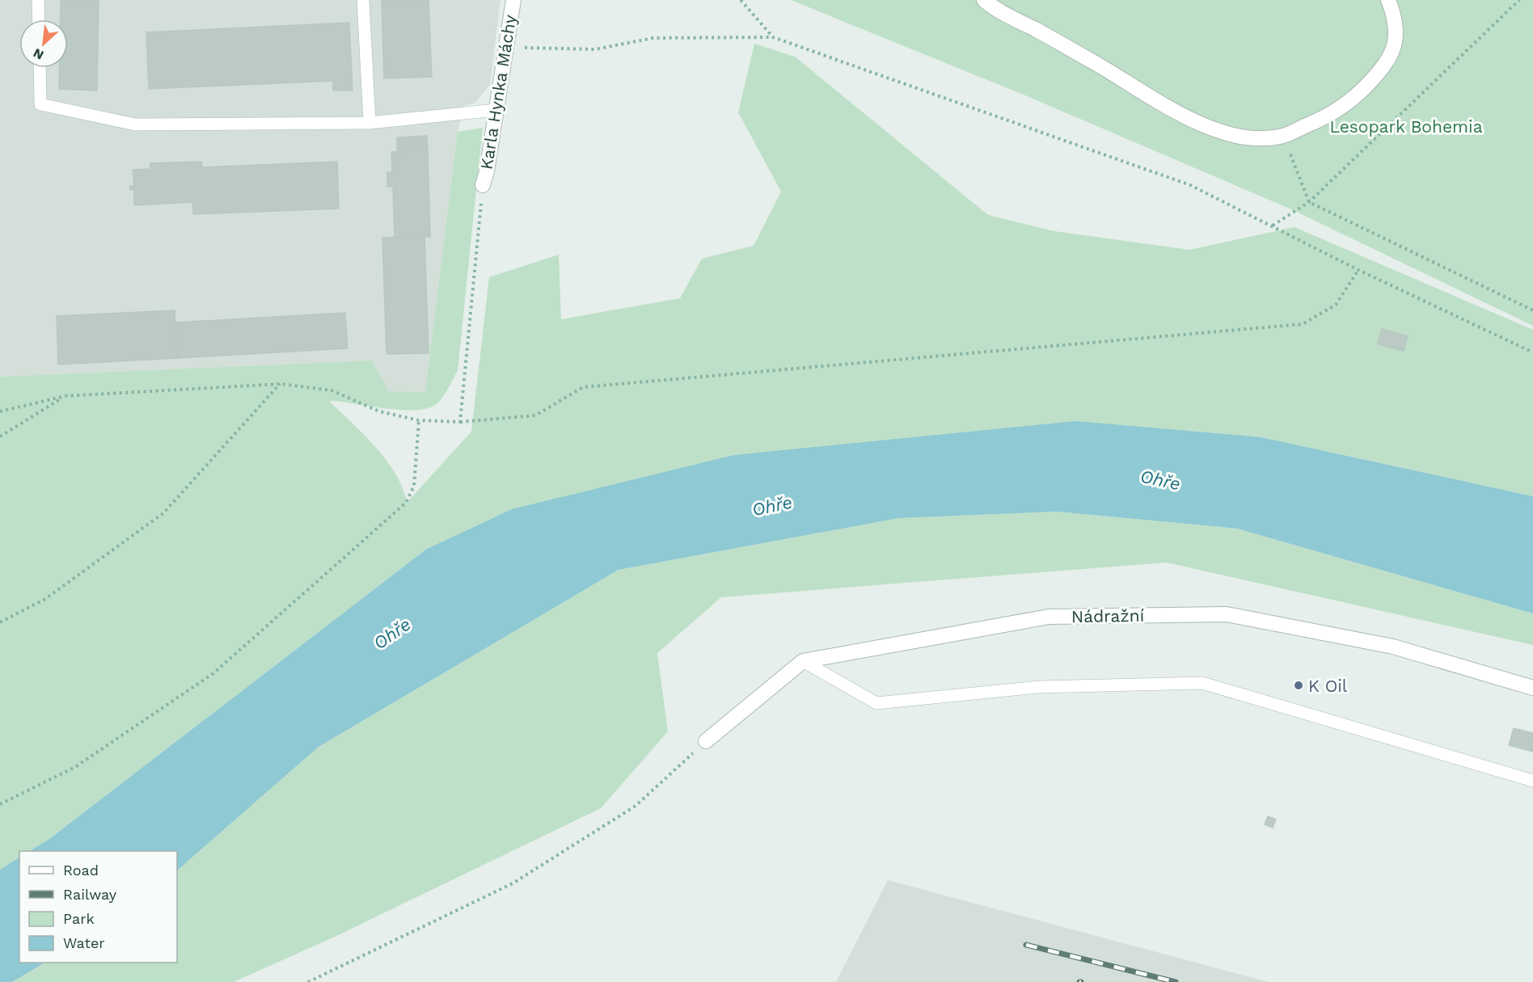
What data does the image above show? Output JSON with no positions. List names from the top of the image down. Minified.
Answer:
{"streets":{"street":["Karla Hynka Máchy","Nádražní"]},"water":["Ohře"],"parks":["Lesopark Bohemia"],"places":["K Oil"],"legend":["Road","Railway","Park","Water"],"north":"bottom left"}
